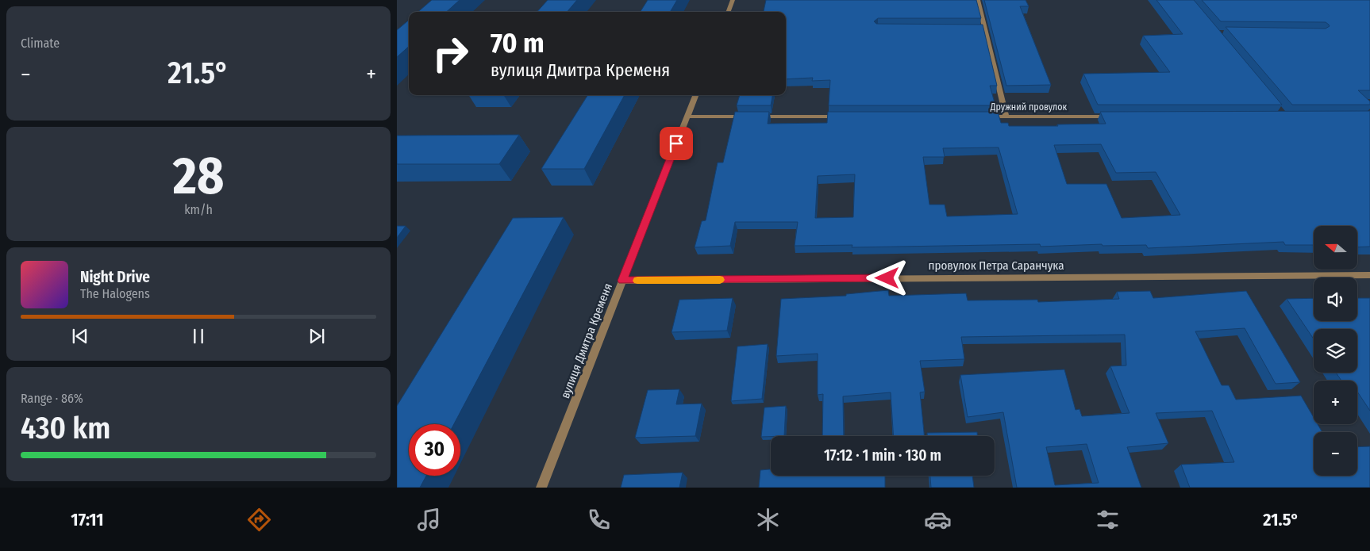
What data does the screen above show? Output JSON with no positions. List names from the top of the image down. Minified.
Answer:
{"streets":{"street":["Дружний провулок","провулок Петра Саранчука","вулиця Дмитра Кременя"]},"crossings":[["провулок Петра Саранчука","вулиця Дмитра Кременя"]],"north":"left","page":{"tile":["Climate",["28","km/h"],["Range · 86%","430 km"]],"turn":["70 m","вулиця Дмитра Кременя"],"heat":["−","21.5°","+"],"map_buttons":["+","−"],"song":["Night Drive","The Halogens"],"limit":"30","trip":"17:12 · 1 min · 130 m","tabs":["17:11","21.5°"]}}
